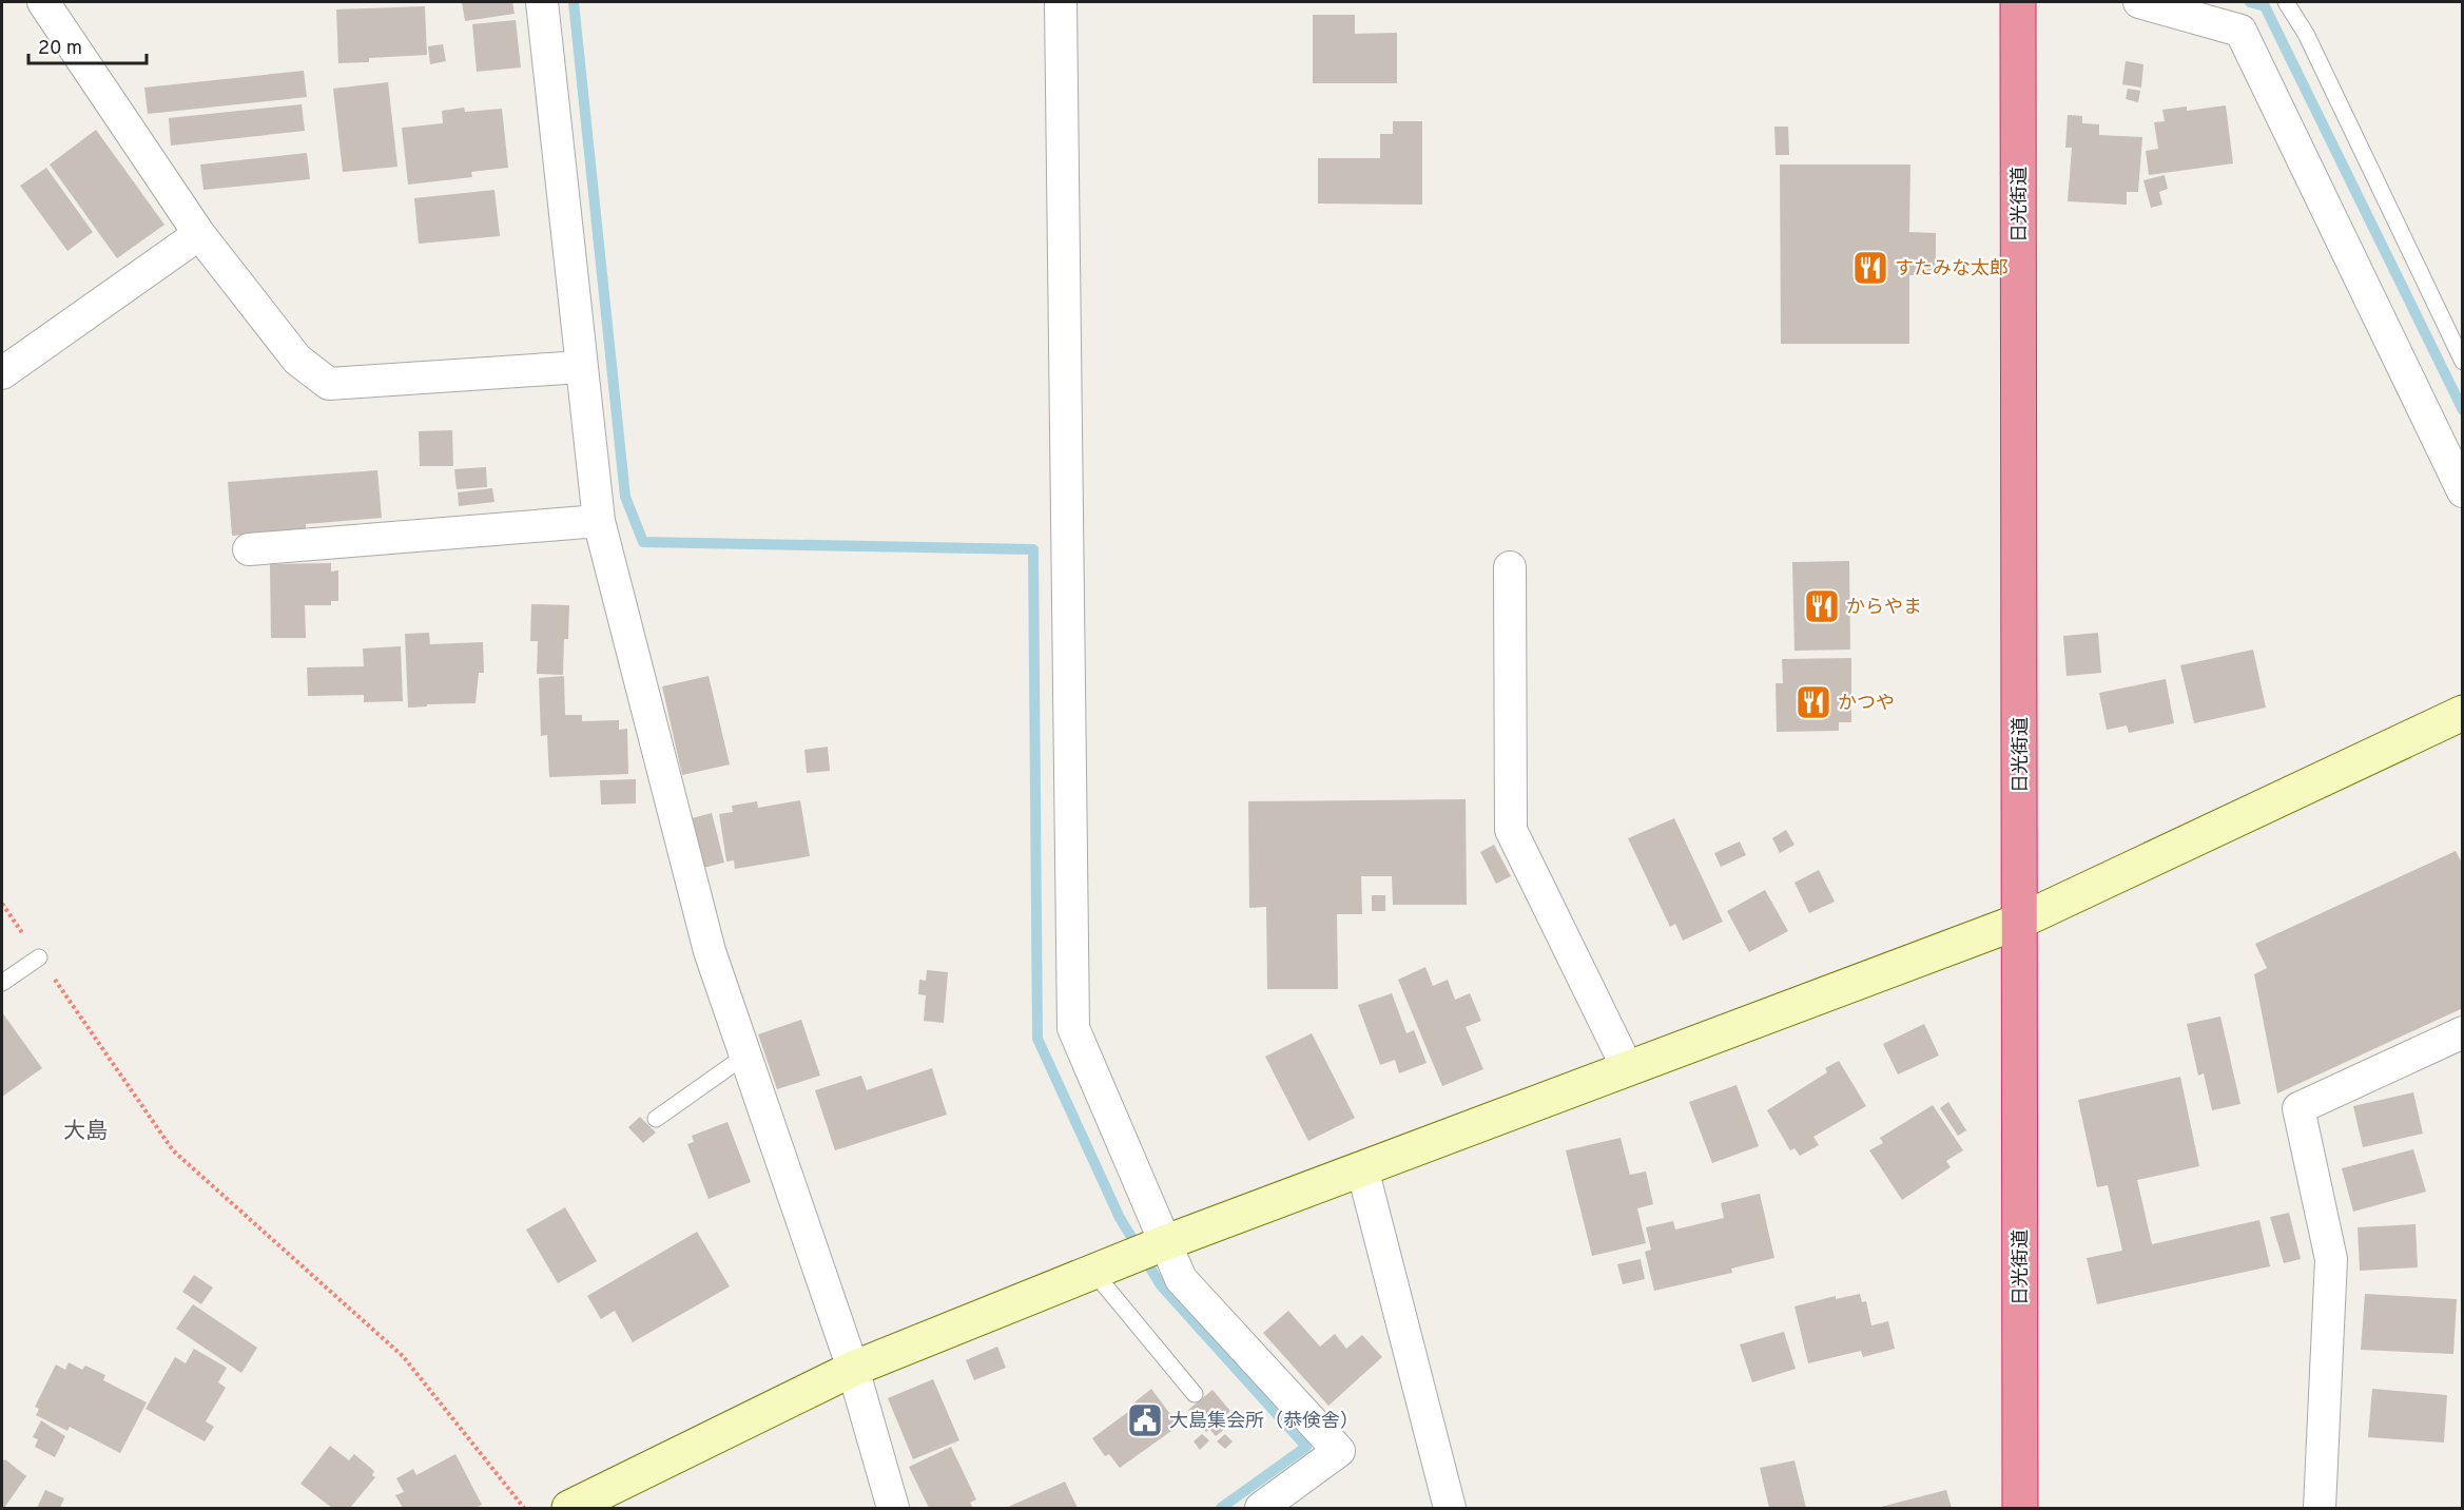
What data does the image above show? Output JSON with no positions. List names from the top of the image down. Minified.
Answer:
{"streets":{"highway":["日光街道"]},"districts":["大島"],"places":{"restaurant":["すたみな太郎","からやま","かつや"],"public building":["大島集会所（恭倹舎）"]},"scale_bar":"20 m"}
